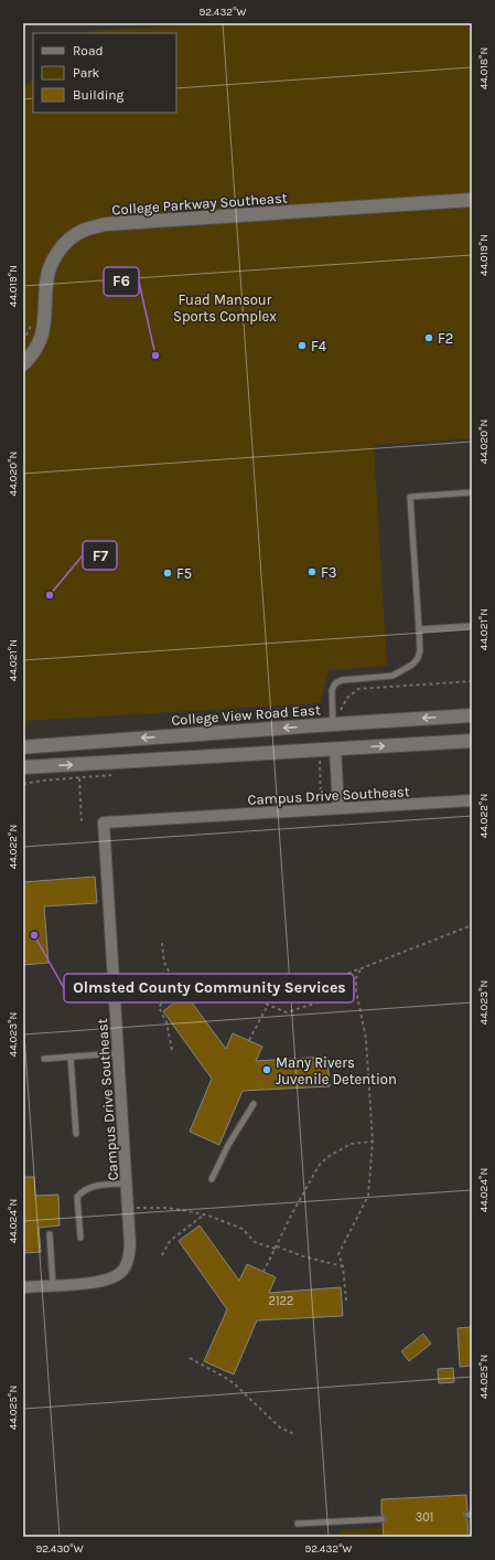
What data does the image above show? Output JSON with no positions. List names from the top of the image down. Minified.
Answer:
{"streets":{"main road":["College Parkway Southeast","College View Road East"],"street":["Campus Drive Southeast"]},"parks":["Fuad Mansour Sports Complex"],"places":["F2","F4","F6","F3","F5","F7","Olmsted County Community Services","Many Rivers Juvenile Detention"],"house_numbers":["2122","301"],"legend":["Road","Park","Building"],"coordinates":["92.432°W","44.018°N","44.019°N","44.020°N","44.021°N","44.022°N","44.023°N","44.024°N","44.025°N","92.430°W"]}
